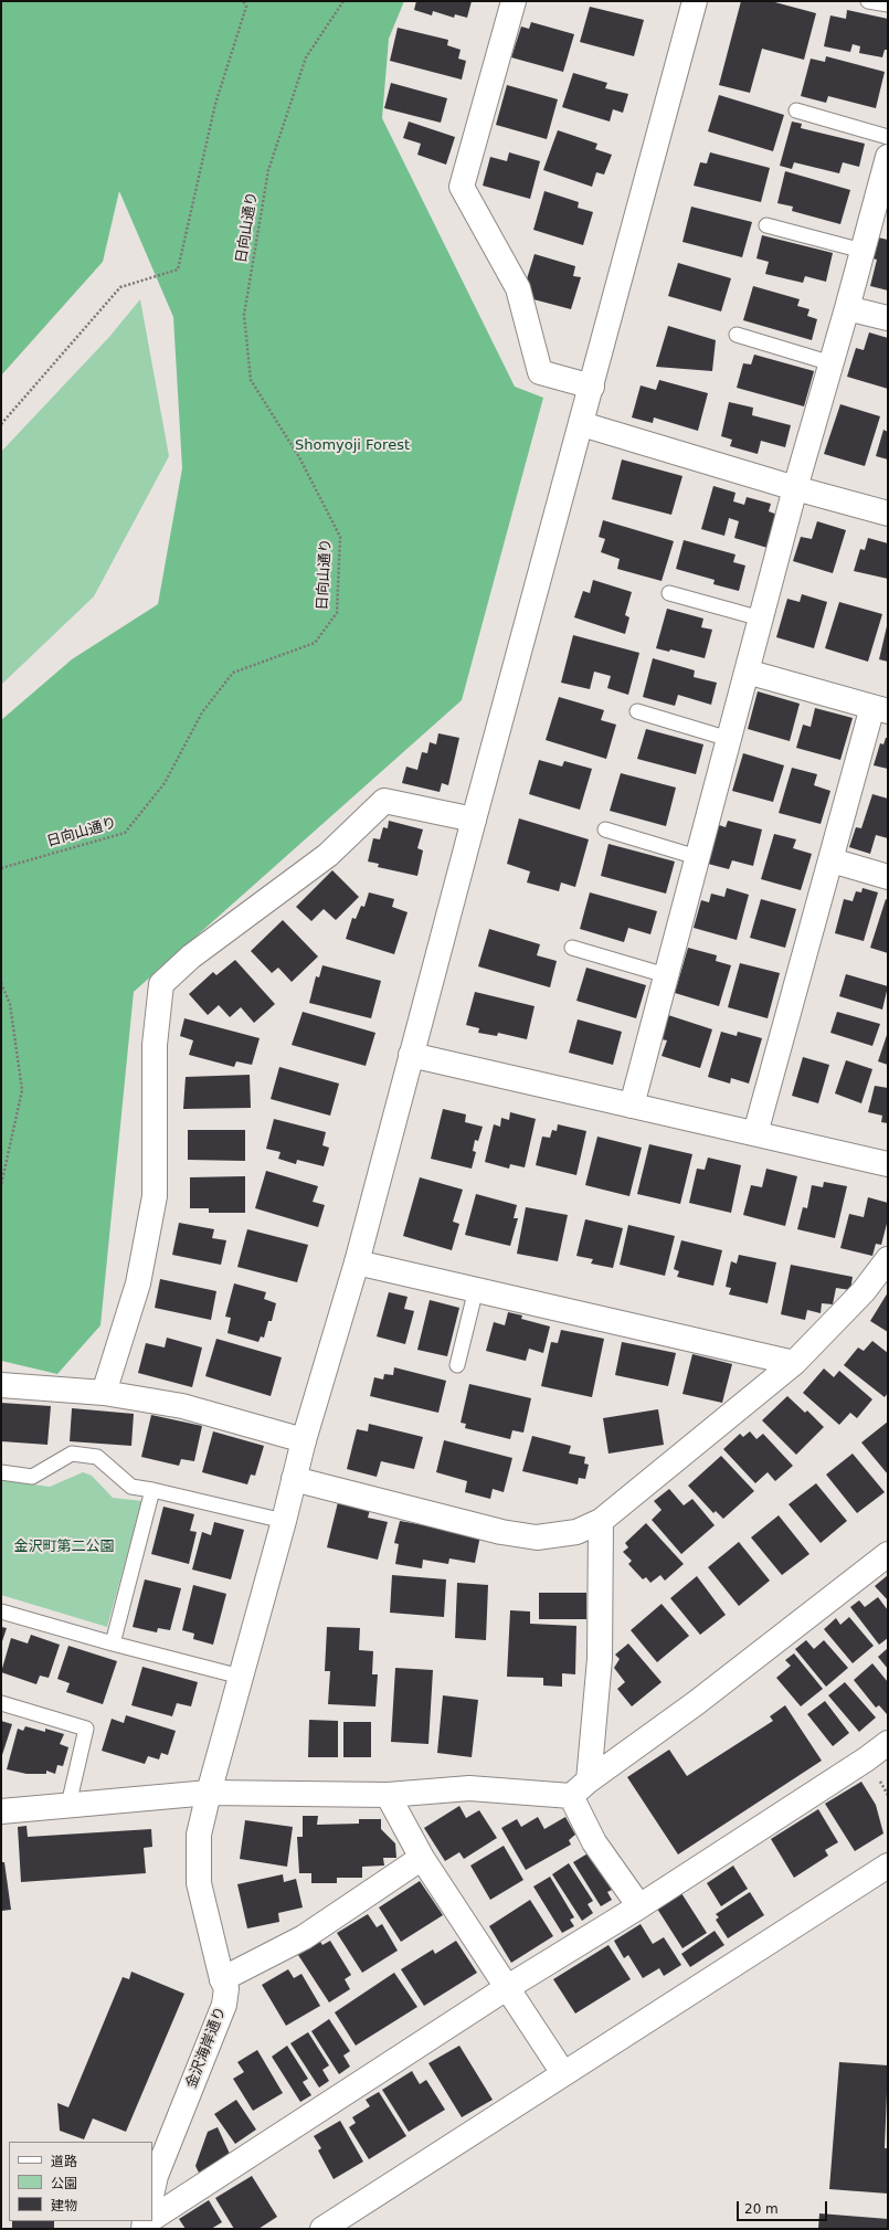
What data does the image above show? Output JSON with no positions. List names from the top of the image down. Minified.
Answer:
{"streets":{"street":["金沢海岸通り"],"path":["日向山通り"]},"parks":["Shomyoji Forest","金沢町第二公園"],"legend":["道路","公園","建物"],"scale_bar":"20 m"}
